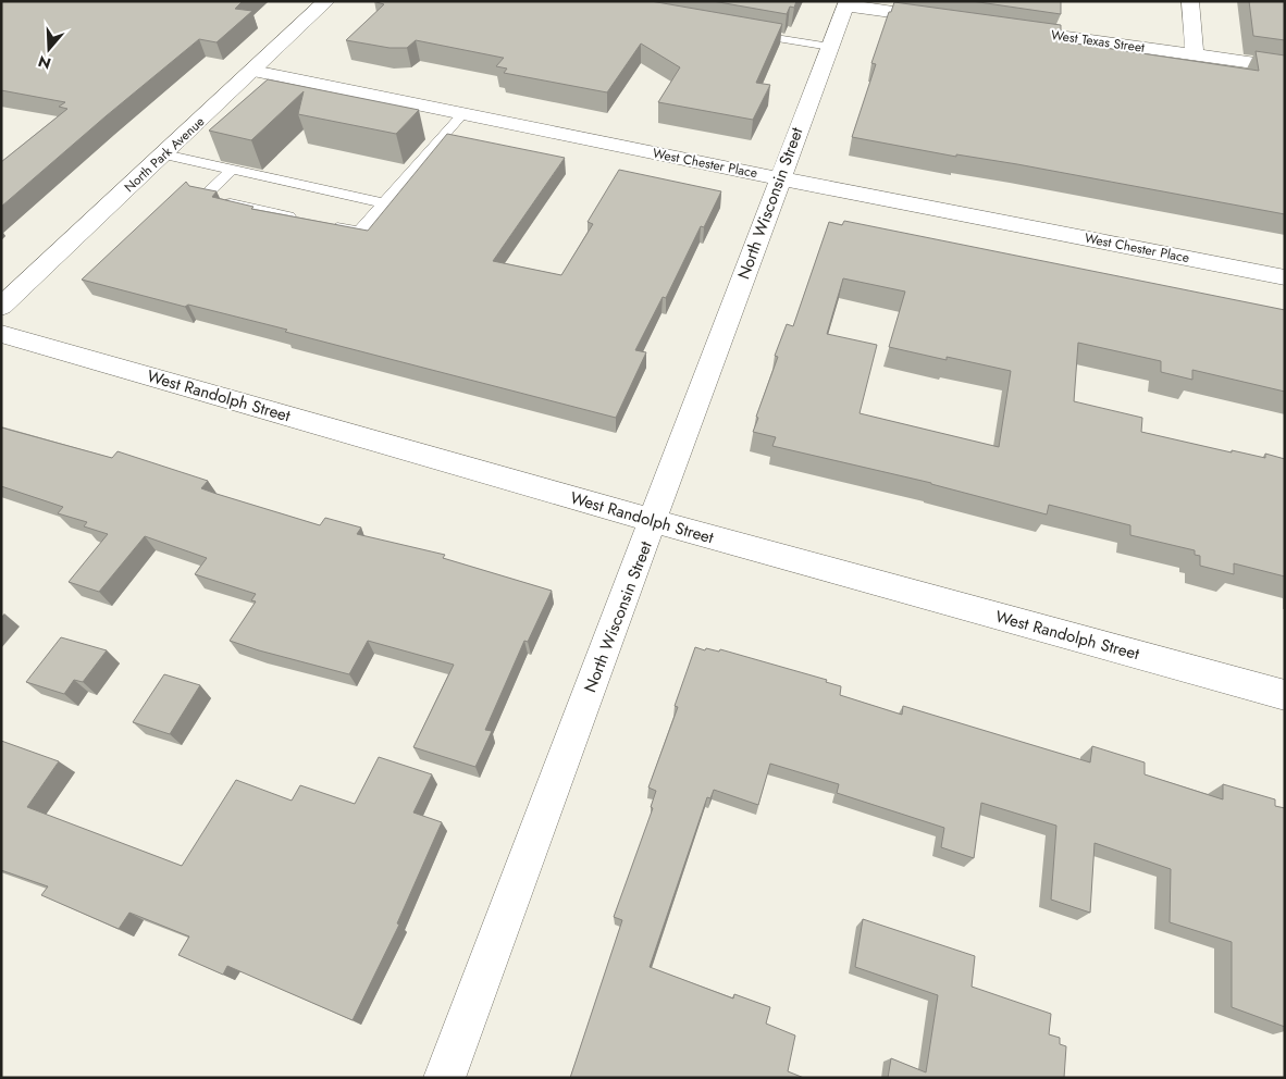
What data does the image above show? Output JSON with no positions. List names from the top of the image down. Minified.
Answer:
{"streets":{"street":["West Texas Street","North Park Avenue","West Chester Place","North Wisconsin Street","West Randolph Street"]},"crossings":[["North Park Avenue","West Chester Place"],["West Chester Place","North Wisconsin Street"],["North Wisconsin Street","West Randolph Street"]],"north":"bottom"}
